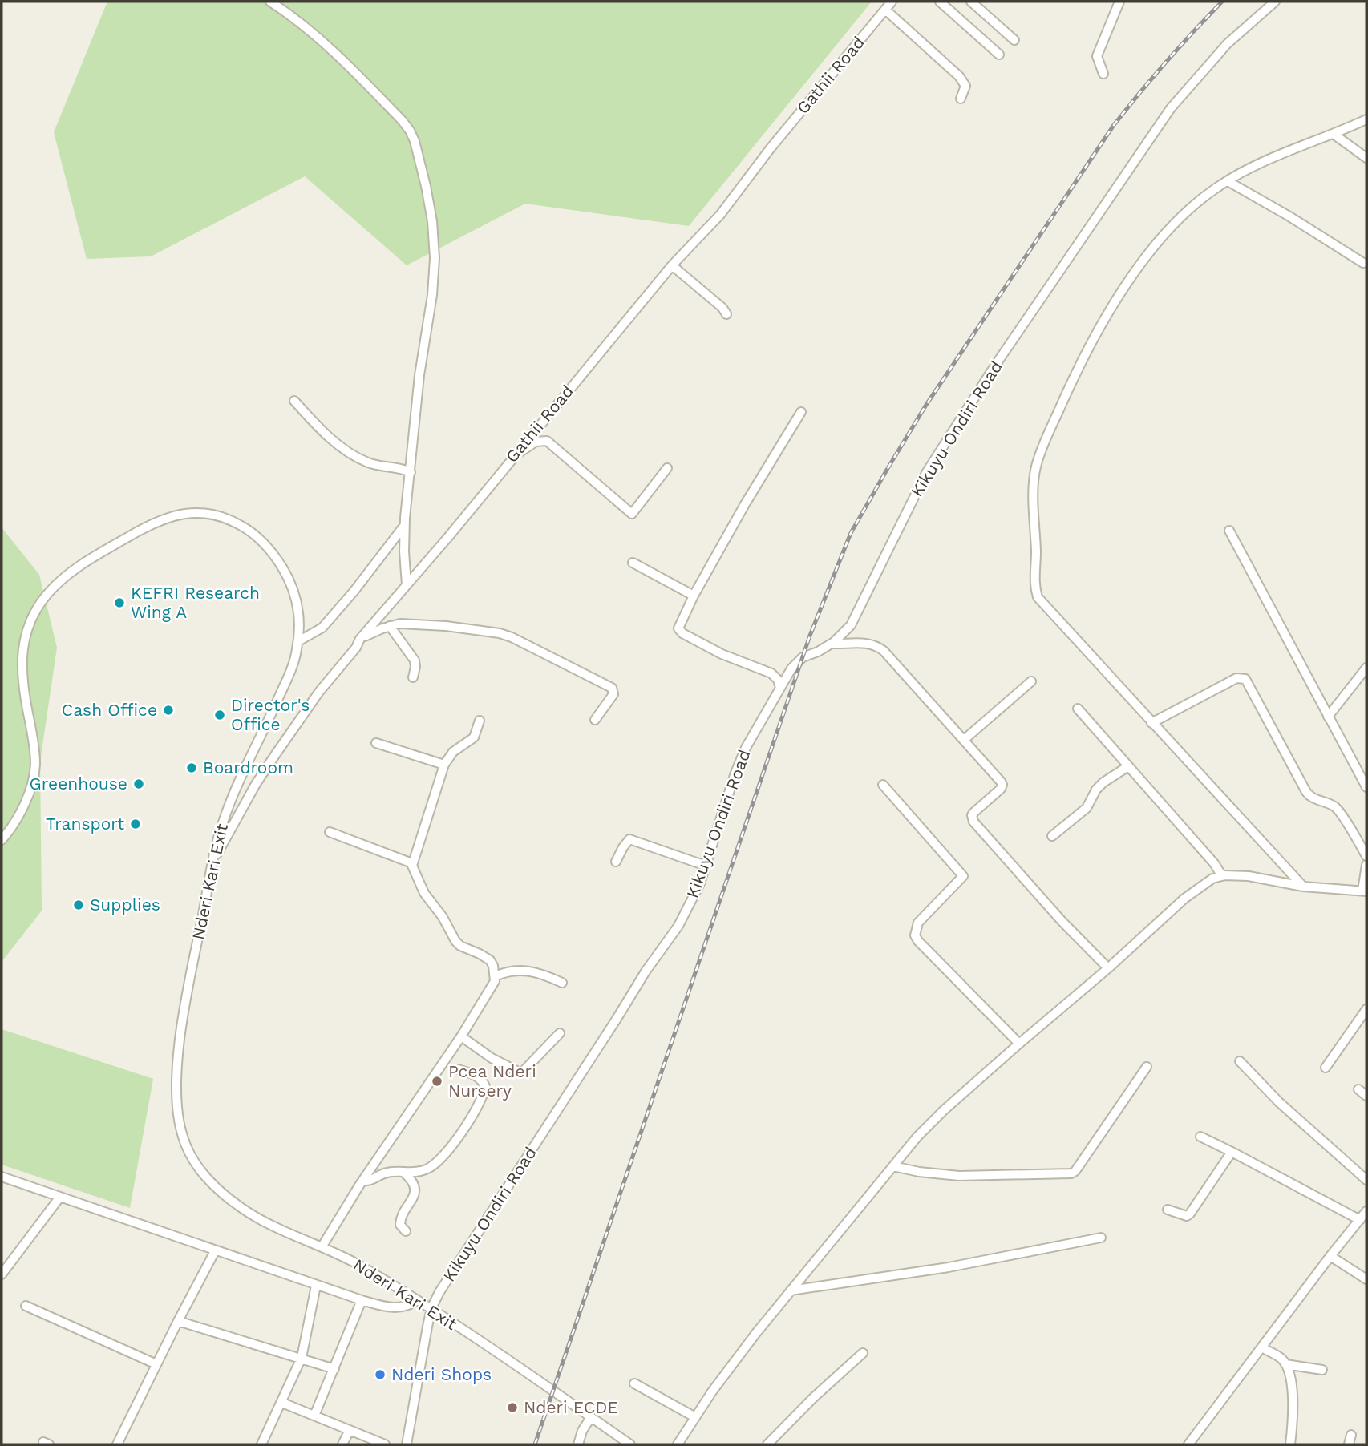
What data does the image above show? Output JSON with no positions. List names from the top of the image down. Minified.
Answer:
{"streets":{"street":["Gathii Road","Kikuyu Ondiri Road","Nderi Kari Exit"]},"crossings":[["Gathii Road","Nderi Kari Exit"],["Kikuyu Ondiri Road","Nderi Kari Exit"]],"places":["KEFRI Research Wing A","Cash Office","Director's Office","Boardroom","Greenhouse","Transport","Supplies","Pcea Nderi Nursery","Nderi Shops","Nderi ECDE"]}
